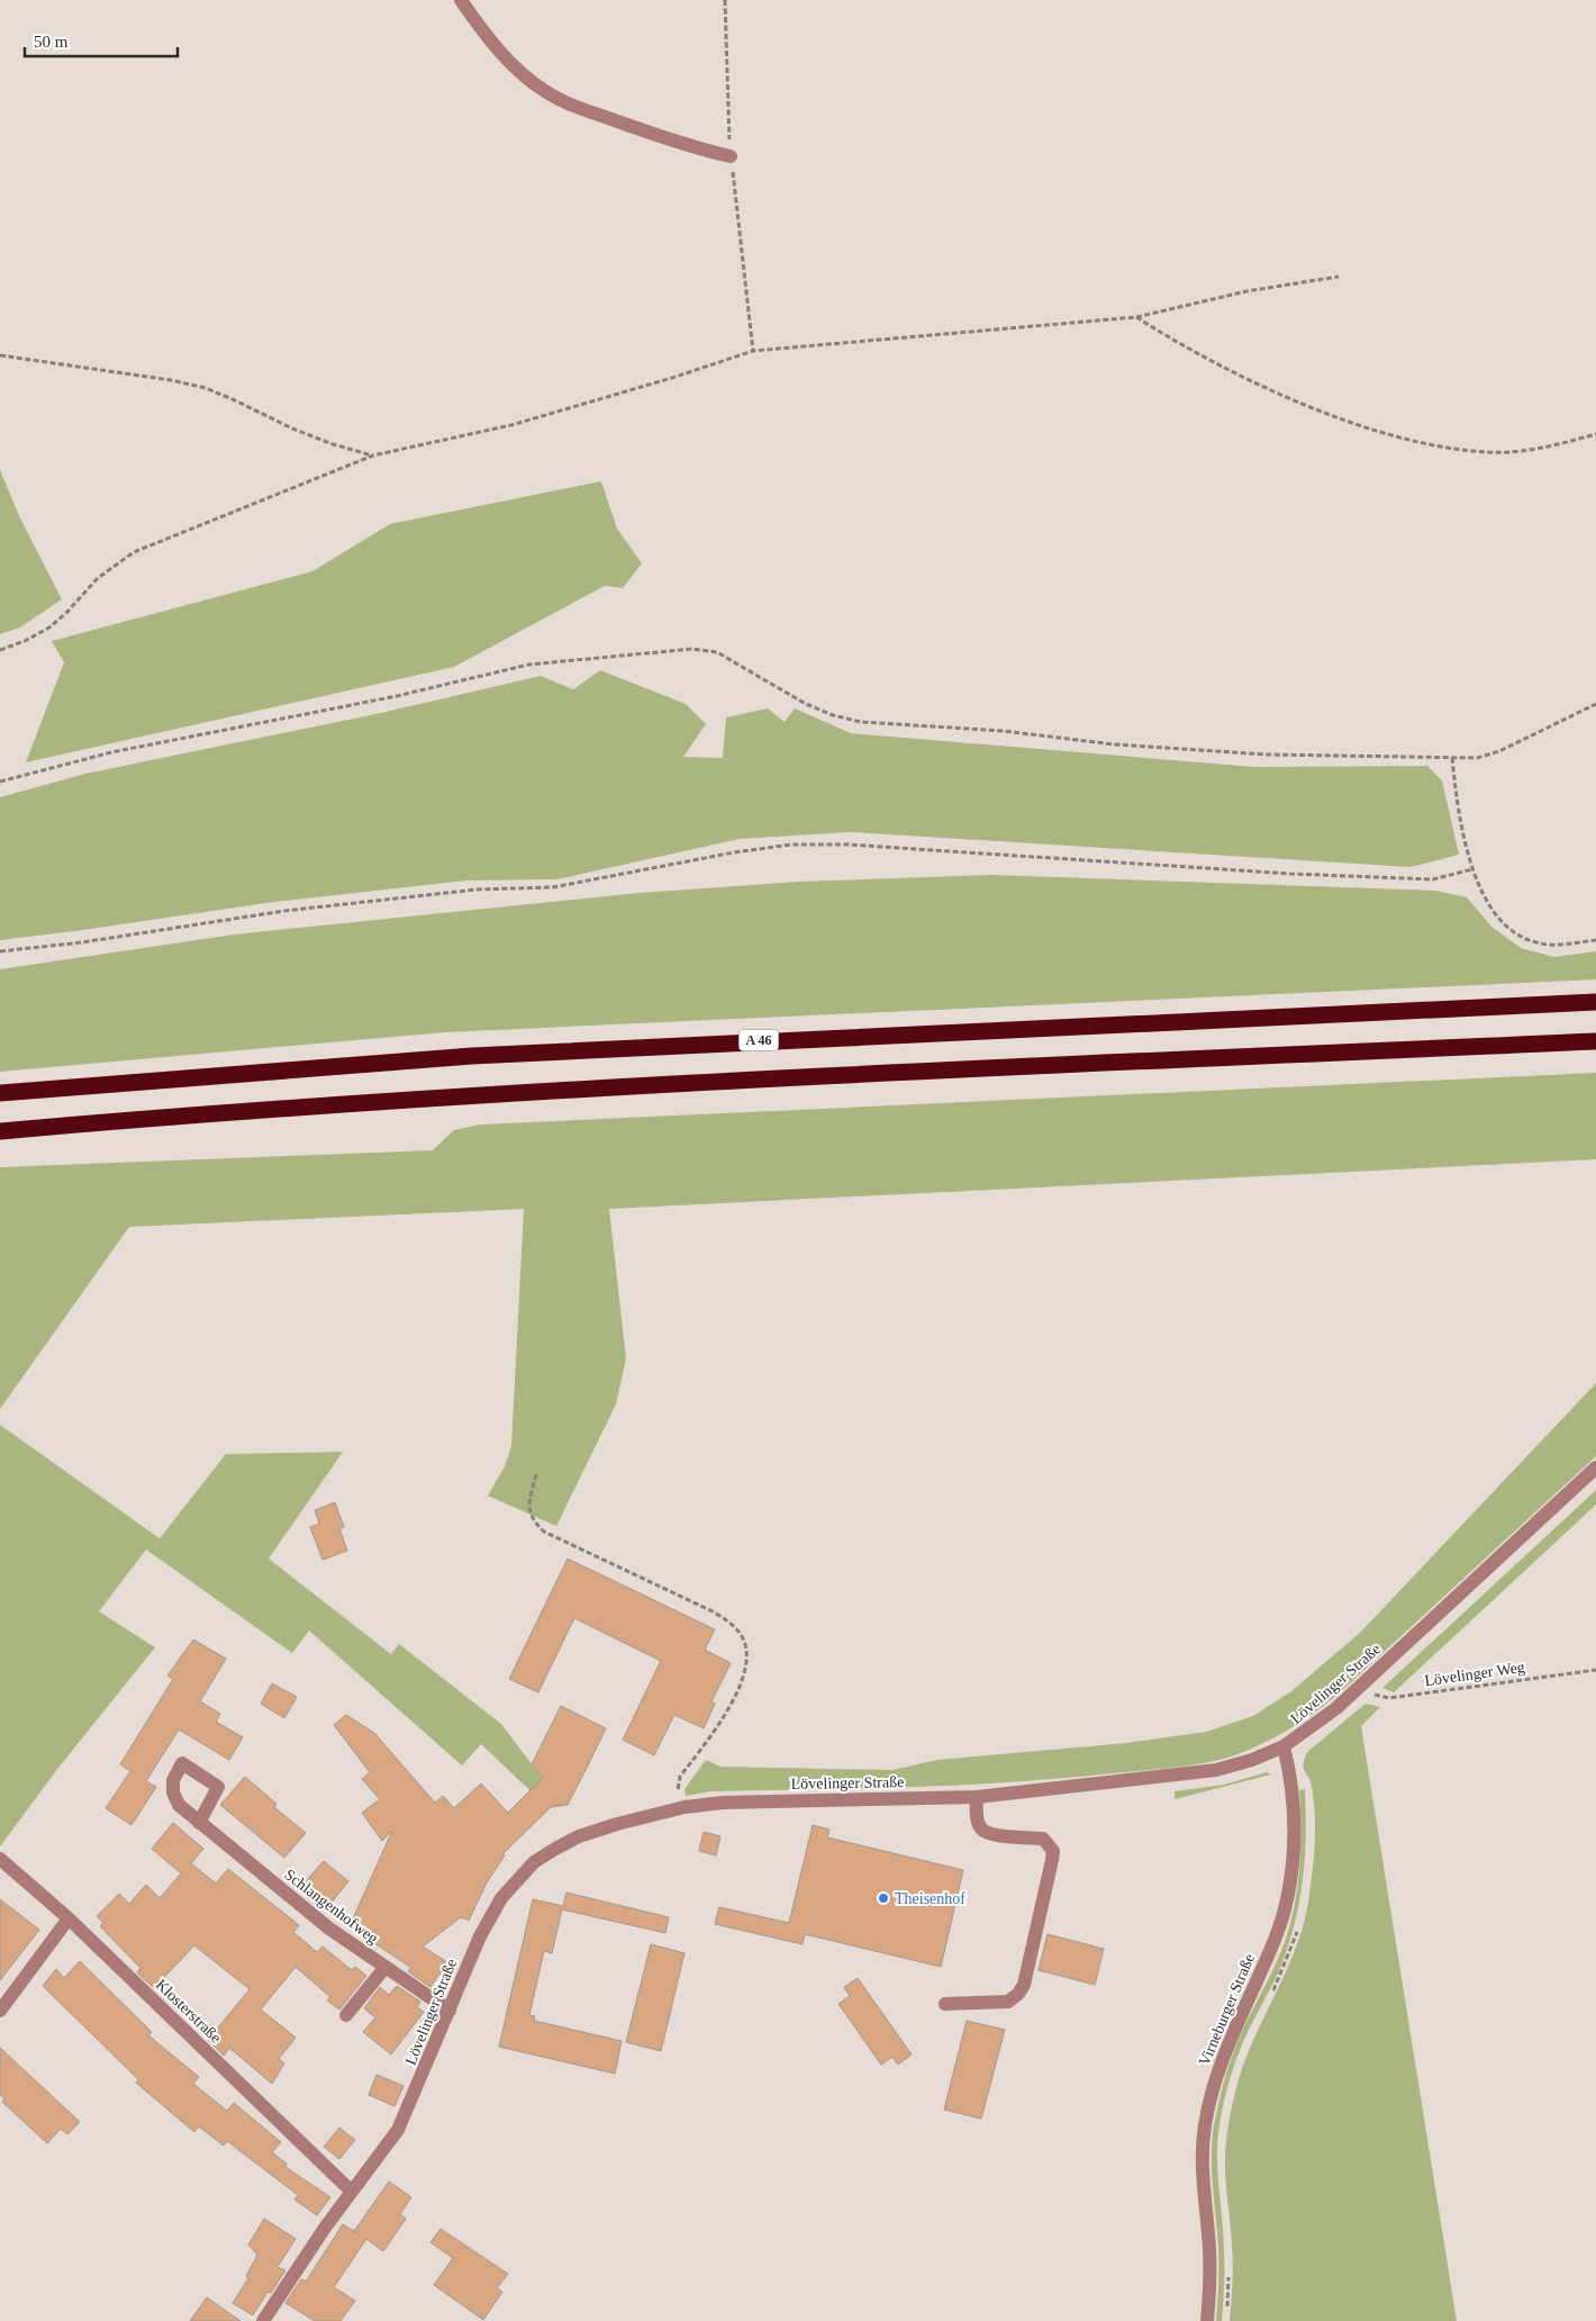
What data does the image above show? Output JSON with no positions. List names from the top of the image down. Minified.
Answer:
{"streets":{"highway":["A 46"],"street":["Lövelinger Straße","Schlangenhofweg","Virneburger Straße","Klosterstraße"],"path":["Lövelinger Weg"]},"crossings":[["Lövelinger Straße","Schlangenhofweg"],["Lövelinger Straße","Virneburger Straße"],["Lövelinger Straße","Klosterstraße"]],"places":["Theisenhof"],"scale_bar":"50 m"}
